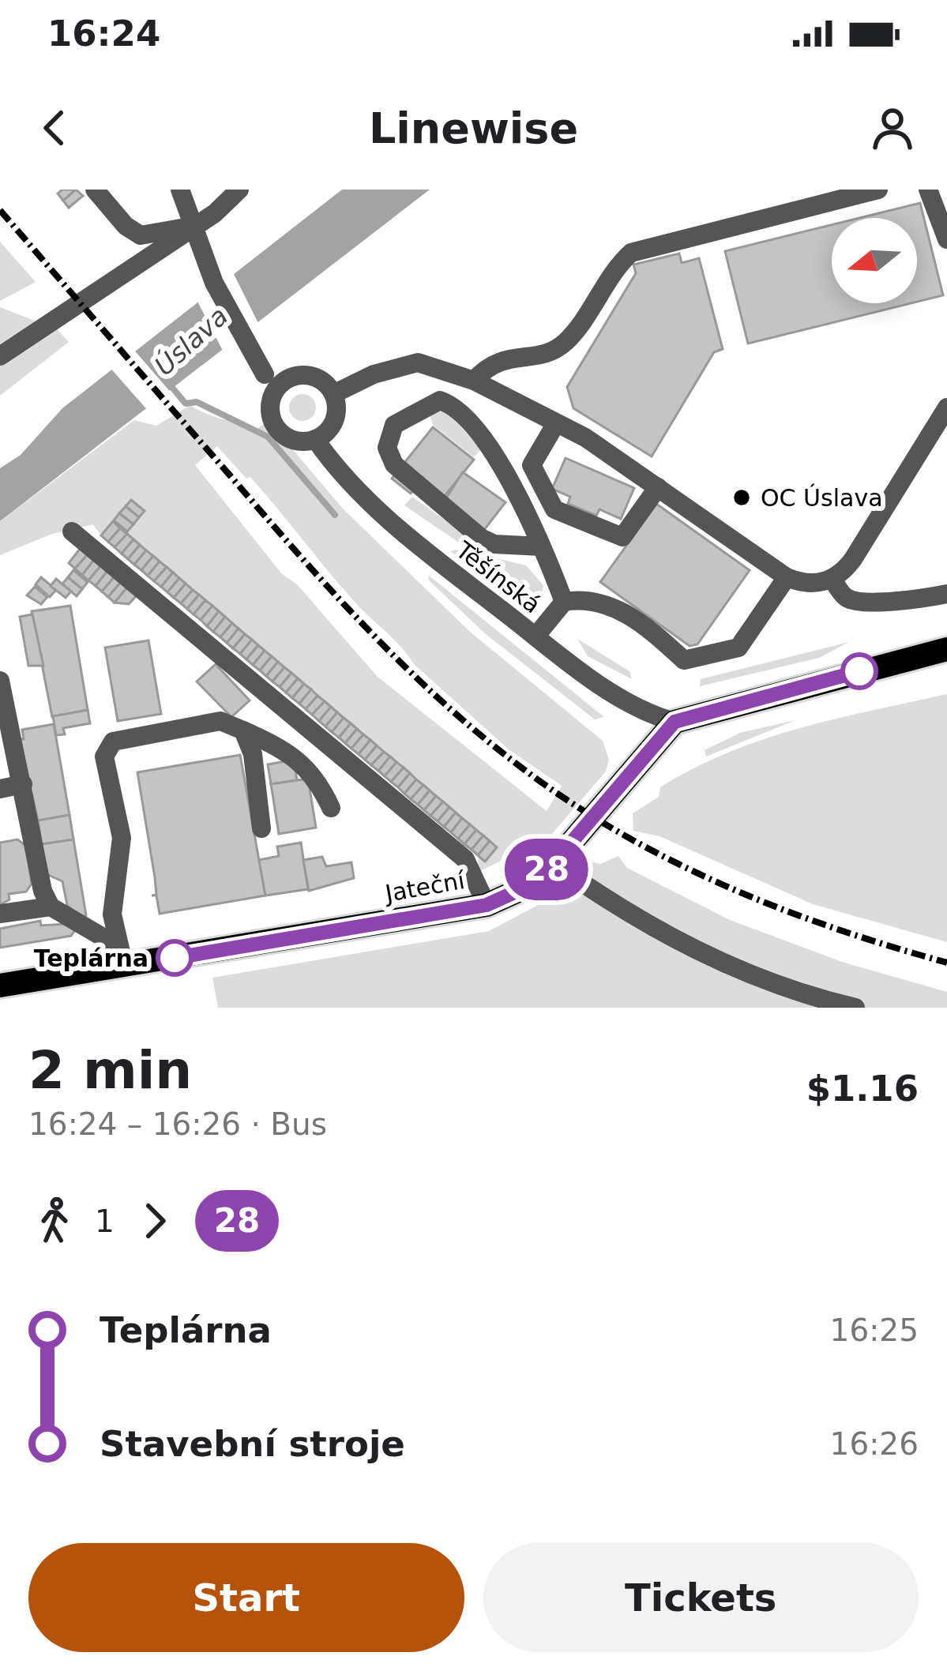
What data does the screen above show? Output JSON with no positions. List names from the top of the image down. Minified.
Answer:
{"streets":{"main road":["Jateční"],"street":["Těšínská"]},"crossings":[["Těšínská","Jateční"]],"water":["Úslava"],"places":["OC Úslava","Teplárna"],"lines":["bus line 28"],"north":"left","page":{"status":"16:24","header":"Linewise","on_map":"28","heading":["2 min","16:24 – 16:26 · Bus","$1.16"],"legs":["1","28"],"list":[{"name":"Teplárna","value":"16:25"},{"name":"Stavební stroje","value":"16:26"}],"buttons":["Start","Tickets"]}}
